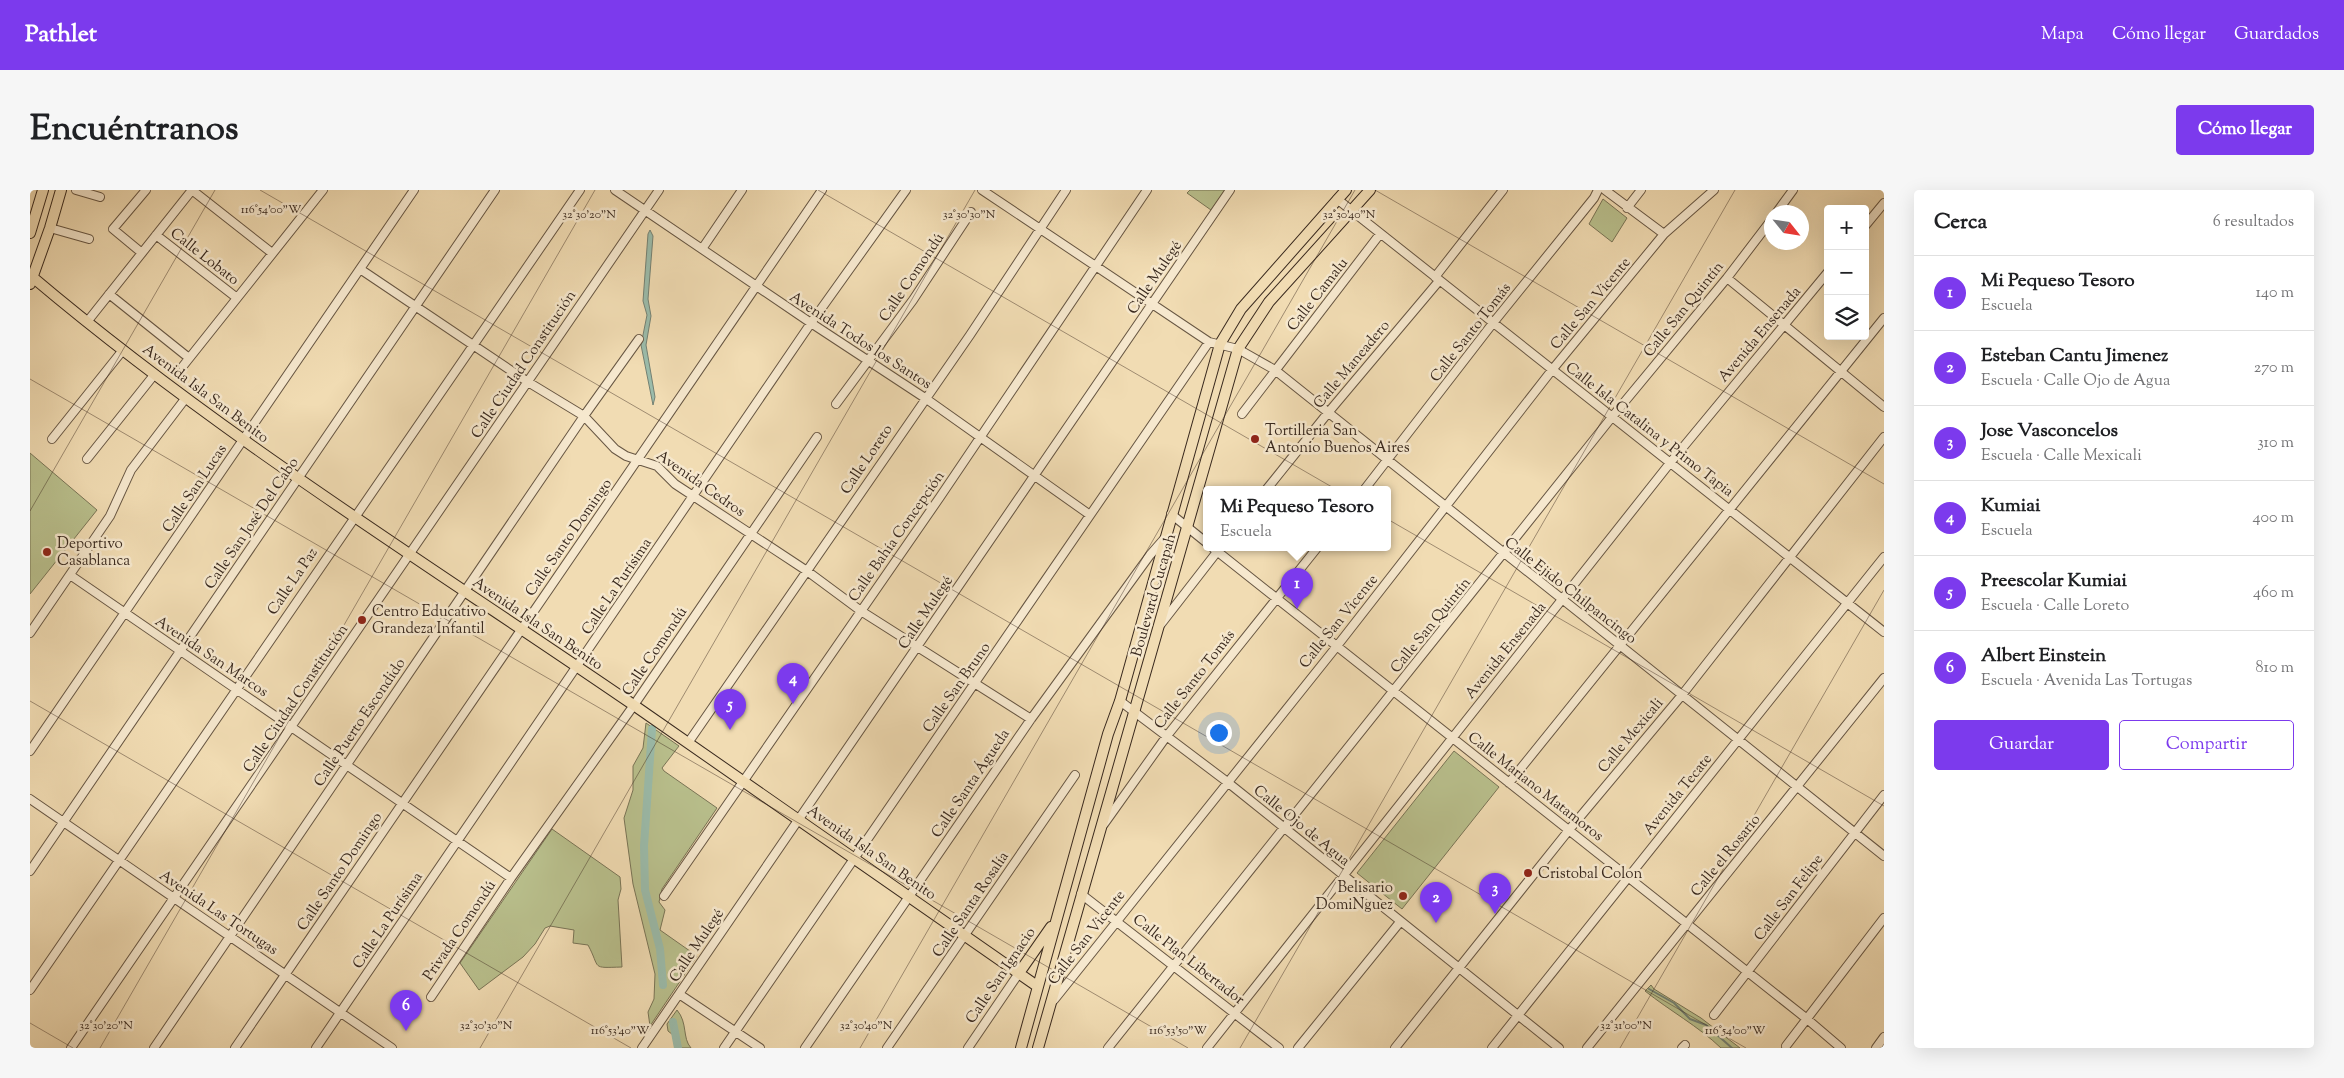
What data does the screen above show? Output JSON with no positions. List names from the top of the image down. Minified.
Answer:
{"streets":{"main road":["Avenida Isla San Benito","Boulevard Cucapah","Calle San Ignacio"],"street":["Calle Lobato","Calle Comondú","Calle Mulegé","Calle Camalu","Calle San Vicente","Calle San Quintín","Calle Santo Tomás","Avenida Ensenada","Avenida Todos los Santos","Calle Ciudad Constitución","Calle Maneadero","Calle Isla Catalina y Primo Tapia","Calle Loreto","Avenida Cedros","Calle San Lucas","Calle San José Del Cabo","Calle Bahía Concepción","Calle Santo Domingo","Calle La Paz","Calle La Purísima","Calle Ejido Chilpancingo","Avenida San Marcos","Calle San Bruno","Calle Puerto Escondido","Calle Mexicali","Calle Santa Águeda","Calle Mariano Matamoros","Avenida Tecate","Calle Ojo de Agua","Calle el Rosario","Calle San Felipe","Calle Santa Rosalía","Avenida Las Tortugas","Privada Comondú","Calle Plan Libertador"]},"crossings":[["Calle Comondú","Avenida Todos los Santos"],["Calle Comondú","Avenida Isla San Benito"],["Calle Comondú","Avenida Cedros"],["Calle Comondú","Avenida San Marcos"],["Calle Comondú","Privada Comondú"],["Calle Mulegé","Avenida Todos los Santos"],["Calle Mulegé","Avenida Isla San Benito"],["Calle Mulegé","Avenida Cedros"],["Calle Camalu","Calle Isla Catalina y Primo Tapia"],["Calle Camalu","Calle Ejido Chilpancingo"],["Calle San Vicente","Calle Isla Catalina y Primo Tapia"],["Calle San Vicente","Calle Ejido Chilpancingo"],["Calle San Vicente","Boulevard Cucapah"],["Calle San Vicente","Calle Mariano Matamoros"],["Calle San Vicente","Calle Ojo de Agua"],["Calle San Vicente","Calle Plan Libertador"],["Calle San Quintín","Calle Isla Catalina y Primo Tapia"],["Calle San Quintín","Calle Ejido Chilpancingo"],["Calle San Quintín","Calle Mariano Matamoros"],["Calle San Quintín","Calle Ojo de Agua"],["Calle San Quintín","Calle Plan Libertador"],["Calle Santo Tomás","Calle Isla Catalina y Primo Tapia"],["Calle Santo Tomás","Calle Ejido Chilpancingo"],["Calle Santo Tomás","Boulevard Cucapah"],["Calle Santo Tomás","Calle Mariano Matamoros"],["Calle Santo Tomás","Calle Ojo de Agua"],["Avenida Ensenada","Calle Isla Catalina y Primo Tapia"],["Avenida Ensenada","Calle Ejido Chilpancingo"],["Avenida Ensenada","Calle Mariano Matamoros"],["Avenida Ensenada","Calle Ojo de Agua"],["Avenida Ensenada","Calle Plan Libertador"],["Avenida Todos los Santos","Calle Ciudad Constitución"],["Avenida Todos los Santos","Calle Loreto"],["Avenida Todos los Santos","Calle Bahía Concepción"],["Avenida Todos los Santos","Calle Santo Domingo"],["Avenida Todos los Santos","Calle La Purísima"],["Avenida Todos los Santos","Calle San Bruno"],["Calle Ciudad Constitución","Avenida Isla San Benito"],["Calle Ciudad Constitución","Avenida Cedros"],["Calle Ciudad Constitución","Avenida San Marcos"],["Calle Ciudad Constitución","Avenida Las Tortugas"],["Calle Maneadero","Calle Isla Catalina y Primo Tapia"],["Calle Maneadero","Calle Ejido Chilpancingo"],["Avenida Isla San Benito","Calle Loreto"],["Avenida Isla San Benito","Calle San Lucas"],["Avenida Isla San Benito","Calle San José Del Cabo"],["Avenida Isla San Benito","Calle Bahía Concepción"],["Avenida Isla San Benito","Calle Santo Domingo"],["Avenida Isla San Benito","Calle La Paz"],["Avenida Isla San Benito","Calle La Purísima"],["Avenida Isla San Benito","Boulevard Cucapah"],["Avenida Isla San Benito","Calle San Bruno"],["Avenida Isla San Benito","Calle Puerto Escondido"],["Avenida Isla San Benito","Calle Santa Águeda"],["Avenida Isla San Benito","Calle Santa Rosalía"],["Avenida Isla San Benito","Calle San Ignacio"],["Calle Isla Catalina y Primo Tapia","Boulevard Cucapah"],["Calle Isla Catalina y Primo Tapia","Calle Mexicali"],["Calle Isla Catalina y Primo Tapia","Avenida Tecate"],["Calle Loreto","Avenida Cedros"],["Avenida Cedros","Calle San Lucas"],["Avenida Cedros","Calle San José Del Cabo"],["Avenida Cedros","Calle Bahía Concepción"],["Avenida Cedros","Calle Santo Domingo"],["Avenida Cedros","Calle La Paz"],["Avenida Cedros","Calle La Purísima"],["Avenida Cedros","Calle San Bruno"],["Avenida Cedros","Calle Puerto Escondido"],["Avenida Cedros","Calle Santa Águeda"],["Calle San Lucas","Avenida San Marcos"],["Calle San José Del Cabo","Avenida San Marcos"],["Calle San José Del Cabo","Avenida Las Tortugas"],["Calle Santo Domingo","Avenida San Marcos"],["Calle Santo Domingo","Avenida Las Tortugas"],["Calle La Paz","Avenida San Marcos"],["Calle La Paz","Avenida Las Tortugas"],["Calle La Purísima","Avenida San Marcos"],["Calle La Purísima","Avenida Las Tortugas"],["Calle Ejido Chilpancingo","Boulevard Cucapah"],["Calle Ejido Chilpancingo","Calle San Bruno"],["Calle Ejido Chilpancingo","Calle Mexicali"],["Calle Ejido Chilpancingo","Avenida Tecate"],["Calle Ejido Chilpancingo","Calle el Rosario"],["Calle Ejido Chilpancingo","Calle San Felipe"],["Boulevard Cucapah","Calle Santa Águeda"],["Boulevard Cucapah","Calle Ojo de Agua"],["Boulevard Cucapah","Calle Plan Libertador"],["Boulevard Cucapah","Calle San Ignacio"],["Avenida San Marcos","Calle Puerto Escondido"],["Avenida San Marcos","Privada Comondú"],["Calle Puerto Escondido","Avenida Las Tortugas"],["Calle Mexicali","Calle Mariano Matamoros"],["Calle Mexicali","Calle Ojo de Agua"],["Calle Mariano Matamoros","Avenida Tecate"],["Calle Mariano Matamoros","Calle el Rosario"],["Calle Mariano Matamoros","Calle San Felipe"],["Avenida Tecate","Calle Ojo de Agua"]],"places":["Tortilleria San Antonio Buenos Aires","Deportivo Casablanca","Centro Educativo Grandeza Infantil","Cristobal Colon","Belisario DomiNguez"],"north":"bottom right","page":{"header":"Pathlet","nav":["Mapa","Cómo llegar","Guardados"],"title":"Encuéntranos","buttons":["Cómo llegar",["Guardar","Compartir"]],"heading":["Cerca","6 resultados"],"map_buttons":["+","−"],"list":[{"mark":"1","name":"Mi Pequeso Tesoro","note":"Escuela","value":"140 m"},{"mark":"2","name":"Esteban Cantu Jimenez","note":"Escuela · Calle Ojo de Agua","value":"270 m"},{"mark":"3","name":"Jose Vasconcelos","note":"Escuela · Calle Mexicali","value":"310 m"},{"mark":"4","name":"Kumiai","note":"Escuela","value":"400 m"},{"mark":"5","name":"Preescolar Kumiai","note":"Escuela · Calle Loreto","value":"460 m"},{"mark":"6","name":"Albert Einstein","note":"Escuela · Avenida Las Tortugas","value":"810 m"}],"popup":["Mi Pequeso Tesoro","Escuela"],"pins":["1","4","5","3","2","6"]},"coordinates":["116°54'00\"W","32°30'20\"N","32°30'30\"N","32°30'40\"N","32°31'00\"N","116°53'40\"W","116°53'50\"W"]}
